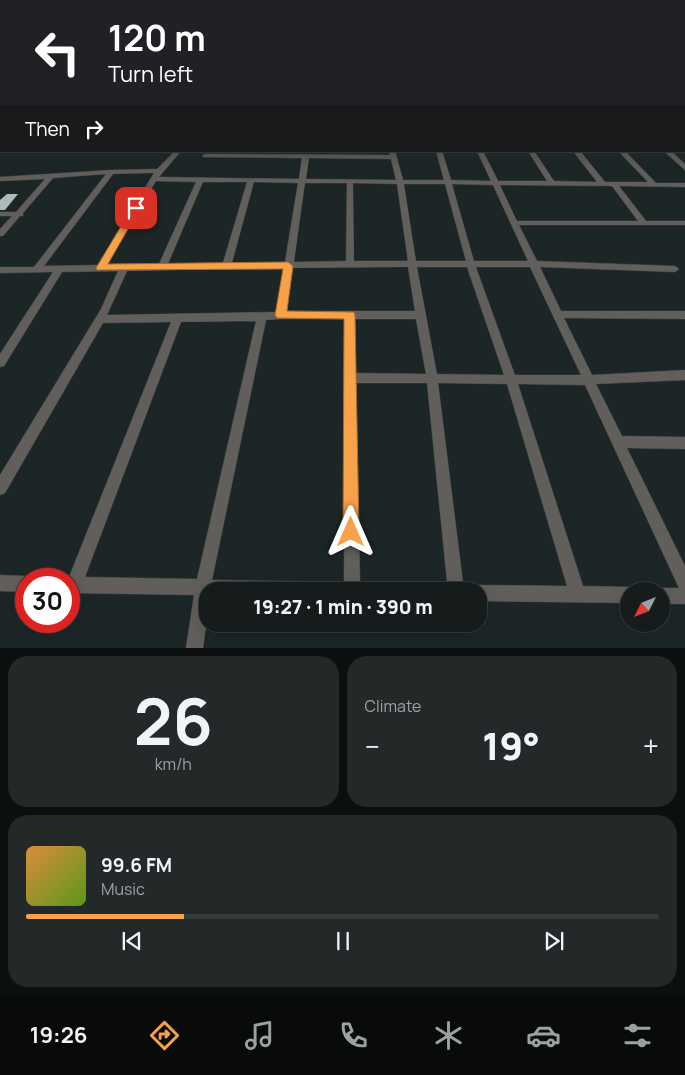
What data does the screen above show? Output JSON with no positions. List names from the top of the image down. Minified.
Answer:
{"north":"bottom left","page":{"turn":["120 m","Turn left"],"then":"Then","limit":"30","trip":"19:27 · 1 min · 390 m","tile":[["26","km/h"],"Climate"],"heat":["−","19°","+"],"song":["99.6 FM","Music"],"tabs":"19:26"}}
